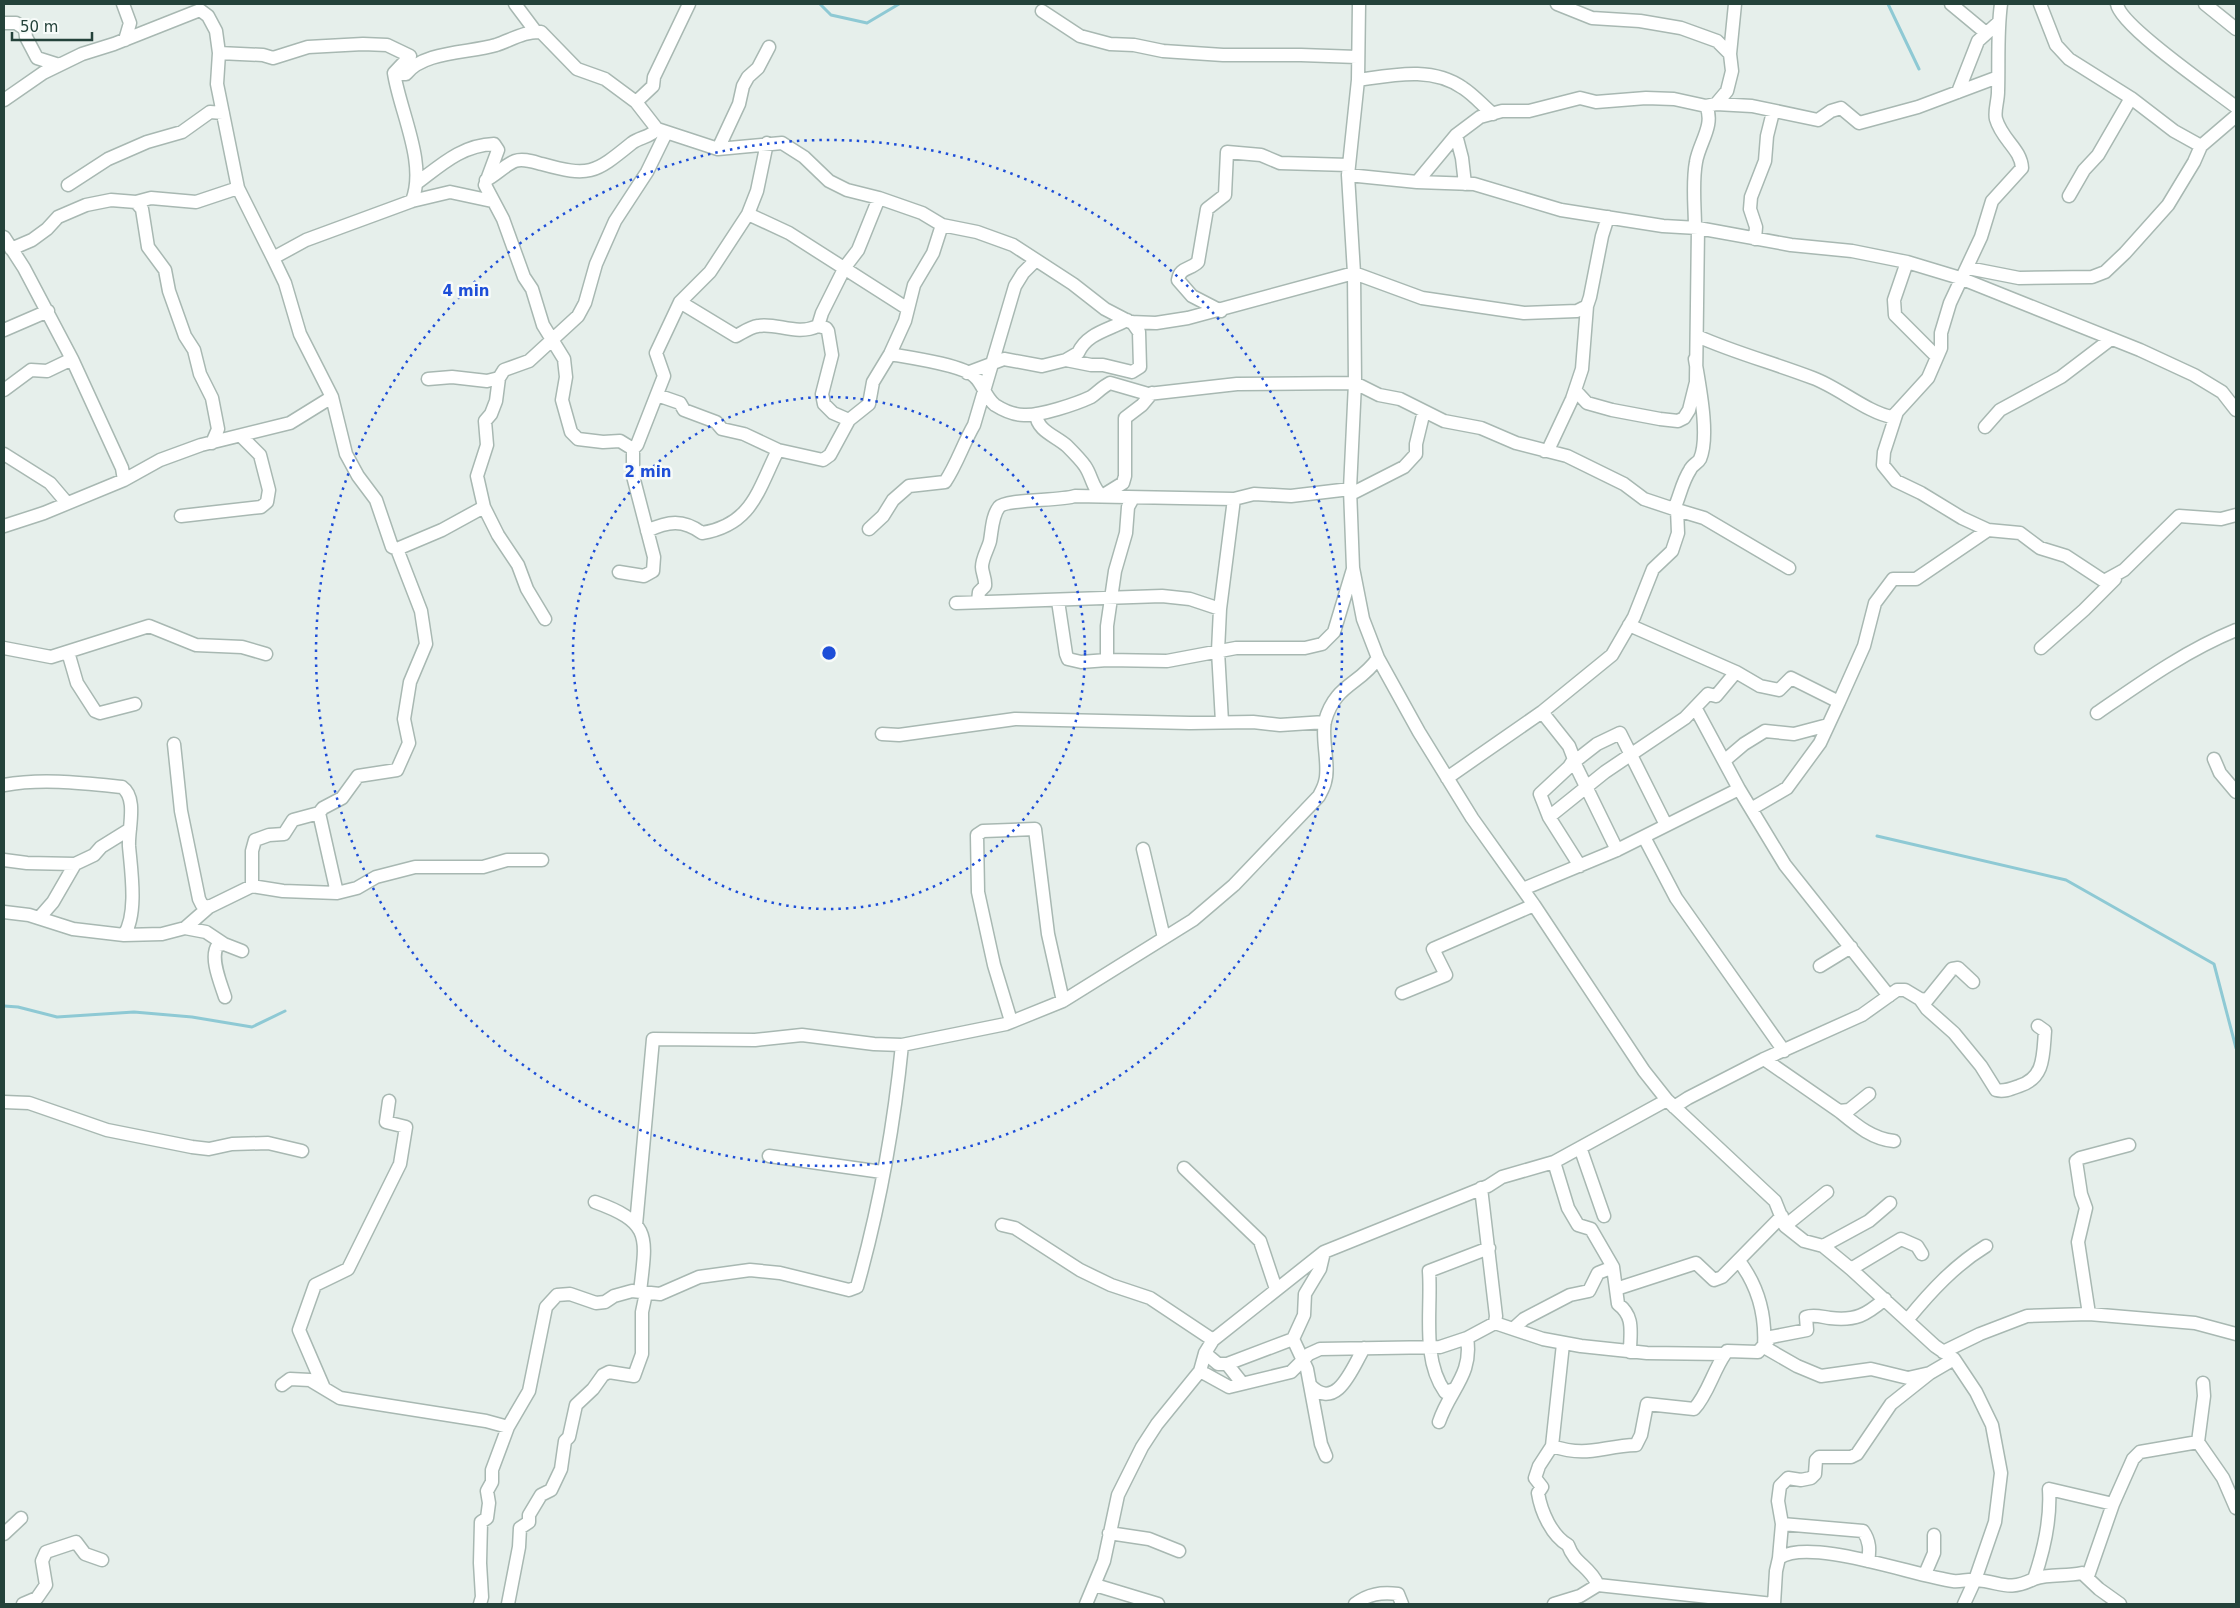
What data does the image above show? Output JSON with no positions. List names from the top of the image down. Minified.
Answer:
{"scale_bar":"50 m","rings":["4 min","2 min"]}
